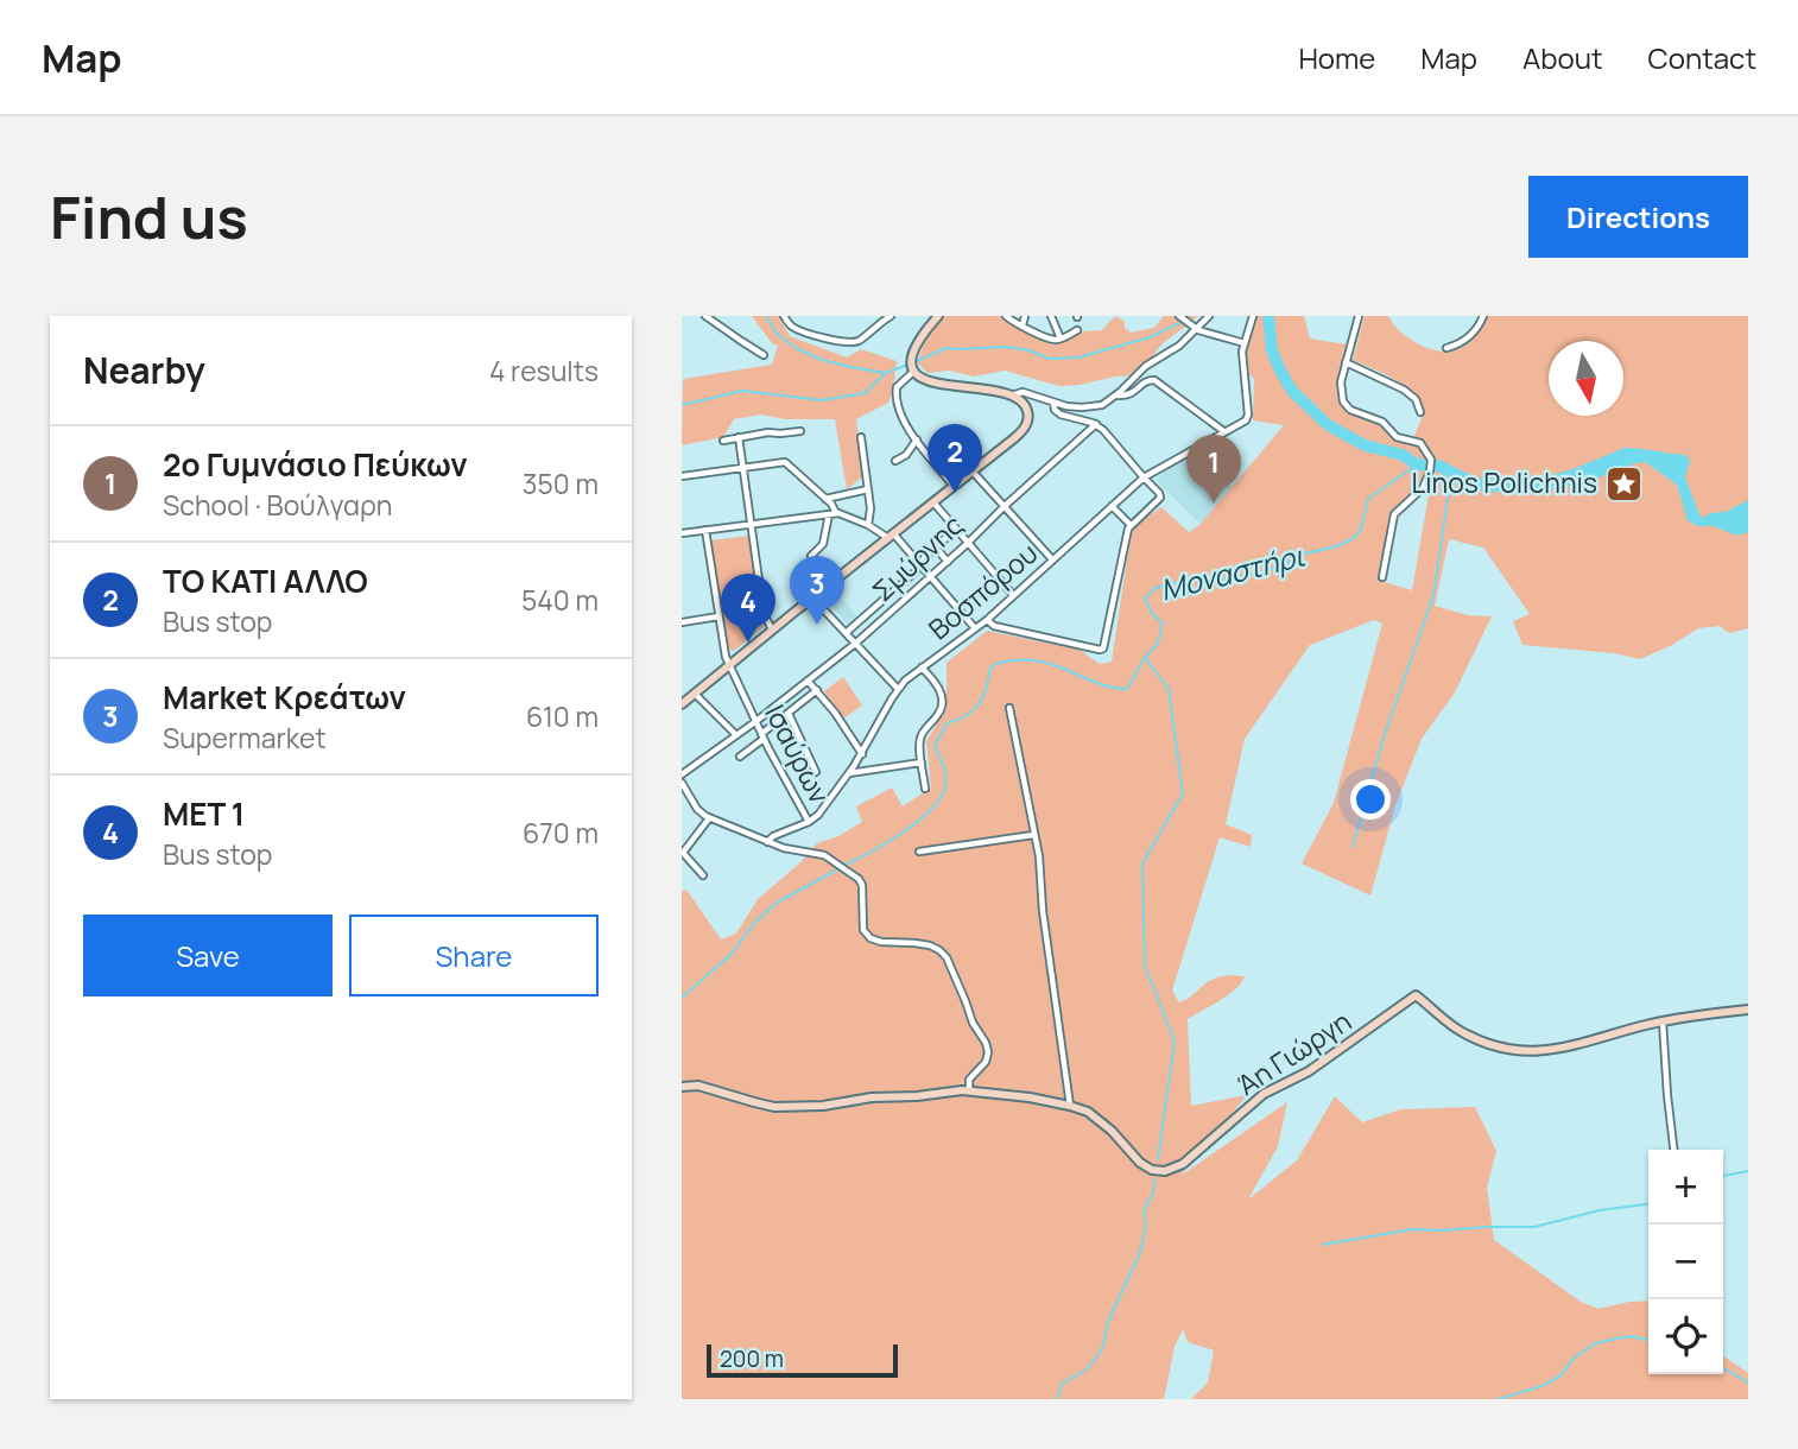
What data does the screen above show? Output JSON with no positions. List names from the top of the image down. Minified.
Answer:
{"streets":{"street":["Σμύρνης","Βοσπόρου","Ισαύρων","Άη Γιώργη"]},"crossings":[["Σμύρνης","Ισαύρων"],["Βοσπόρου","Ισαύρων"]],"water":["Μοναστήρι"],"places":{"place":["Linos Polichnis"]},"scale_bar":"200 m","north":"bottom","page":{"header":"Map","nav":["Home","Map","About","Contact"],"buttons":["Directions",["Save","Share"]],"title":"Find us","heading":["Nearby","4 results"],"list":[{"mark":"1","name":"2ο Γυμνάσιο Πεύκων","note":"School · Βούλγαρη","value":"350 m"},{"mark":"2","name":"ΤΟ ΚΑΤΙ ΑΛΛΟ","note":"Bus stop","value":"540 m"},{"mark":"3","name":"Market Κρεάτων","note":"Supermarket","value":"610 m"},{"mark":"4","name":"ΜΕΤ 1","note":"Bus stop","value":"670 m"}],"pins":["2","1","3","4"],"map_buttons":["+","−"],"scale":"200 m"}}
